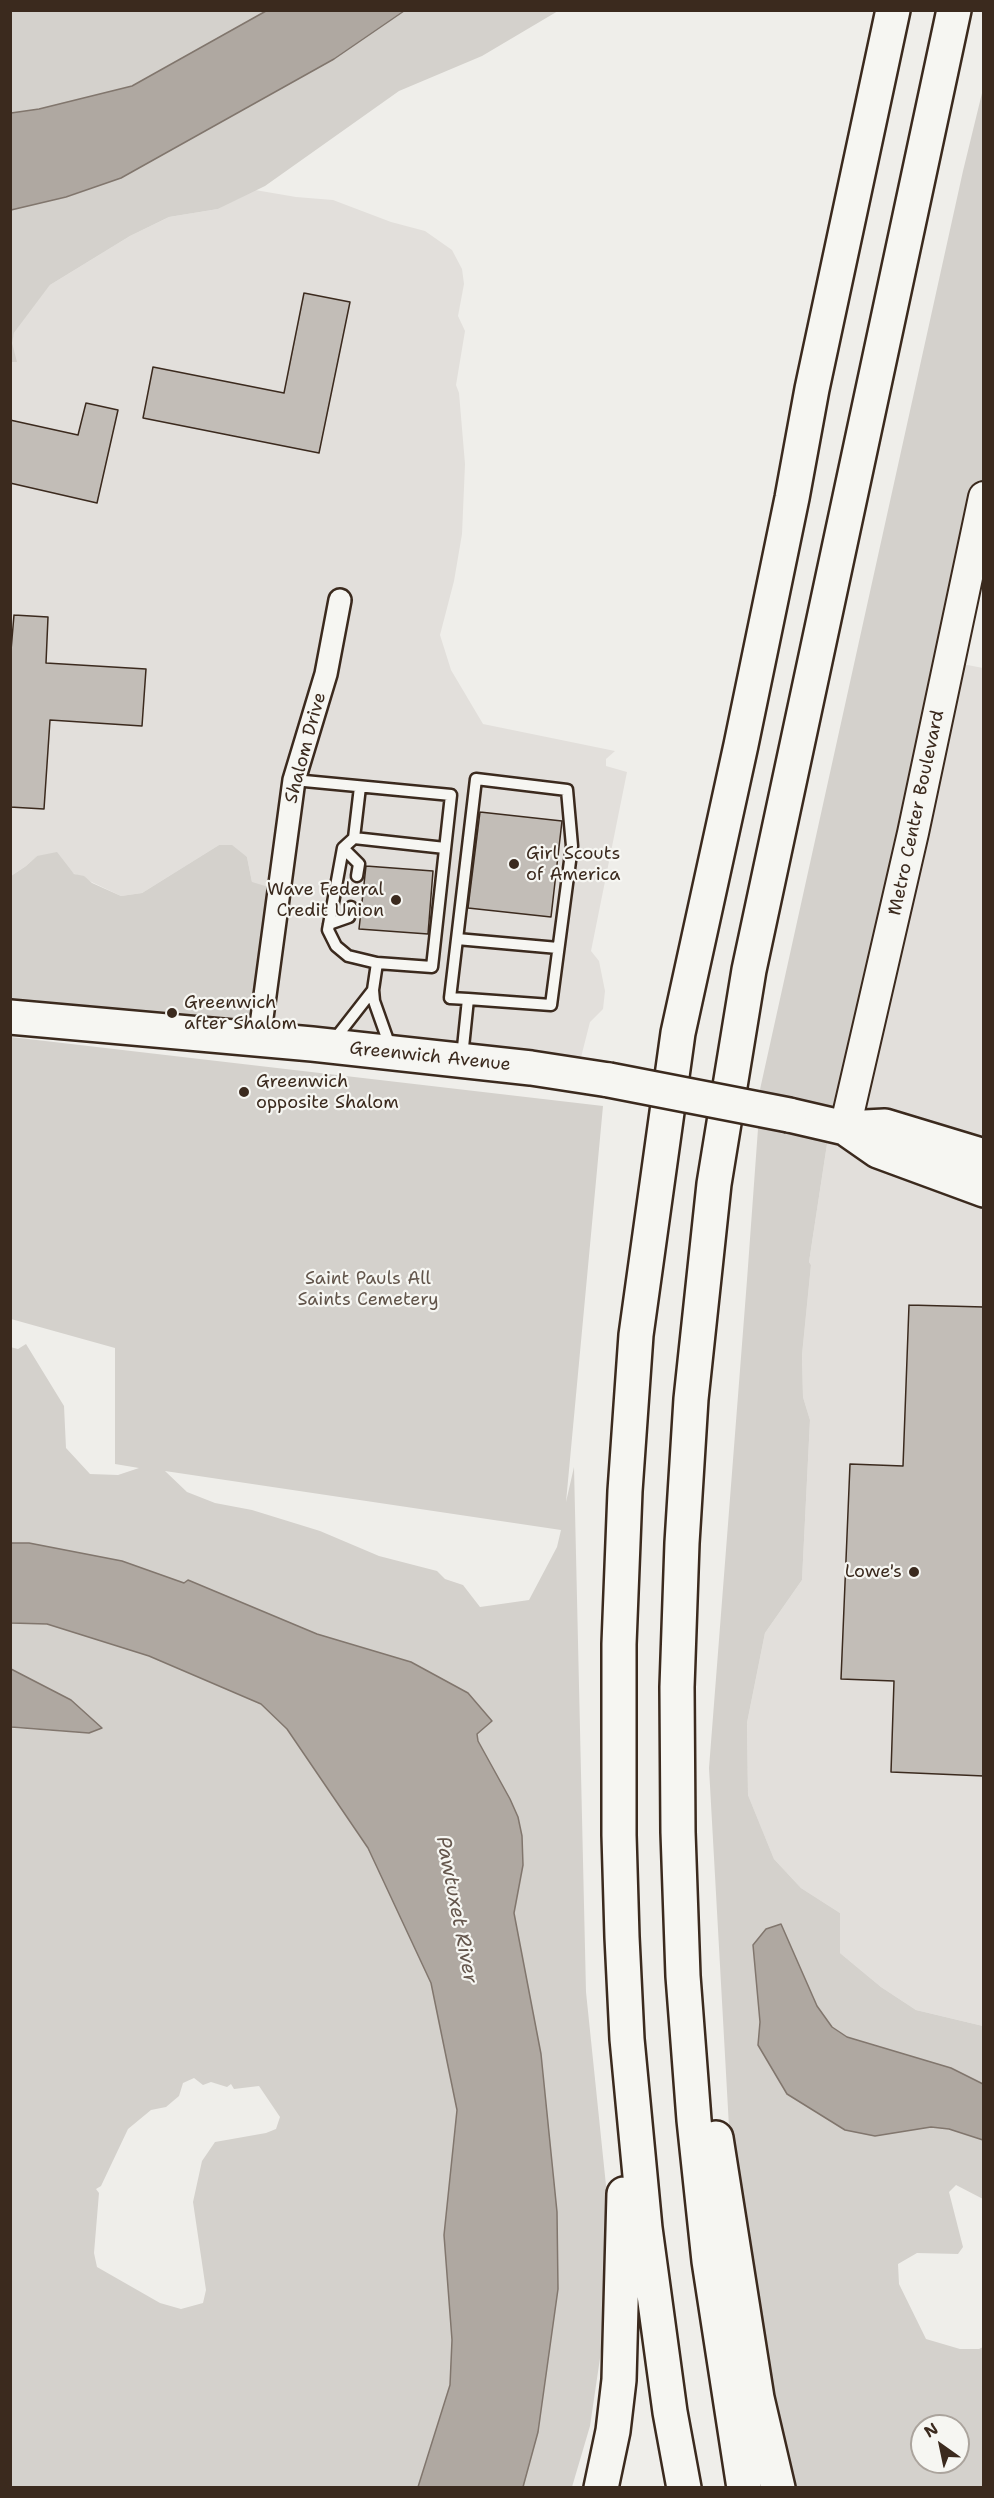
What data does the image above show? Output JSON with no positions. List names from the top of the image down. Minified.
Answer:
{"streets":{"main road":["Greenwich Avenue"],"street":["Shalom Drive","Metro Center Boulevard"]},"crossings":[["Shalom Drive","Greenwich Avenue"],["Metro Center Boulevard","Greenwich Avenue"]],"water":["Pawtuxet River"],"parks":["Saint Pauls All Saints Cemetery"],"places":["Girl Scouts of America","Wave Federal Credit Union","Greenwich after Shalom","Greenwich opposite Shalom","Lowe's"],"north":"top left"}
